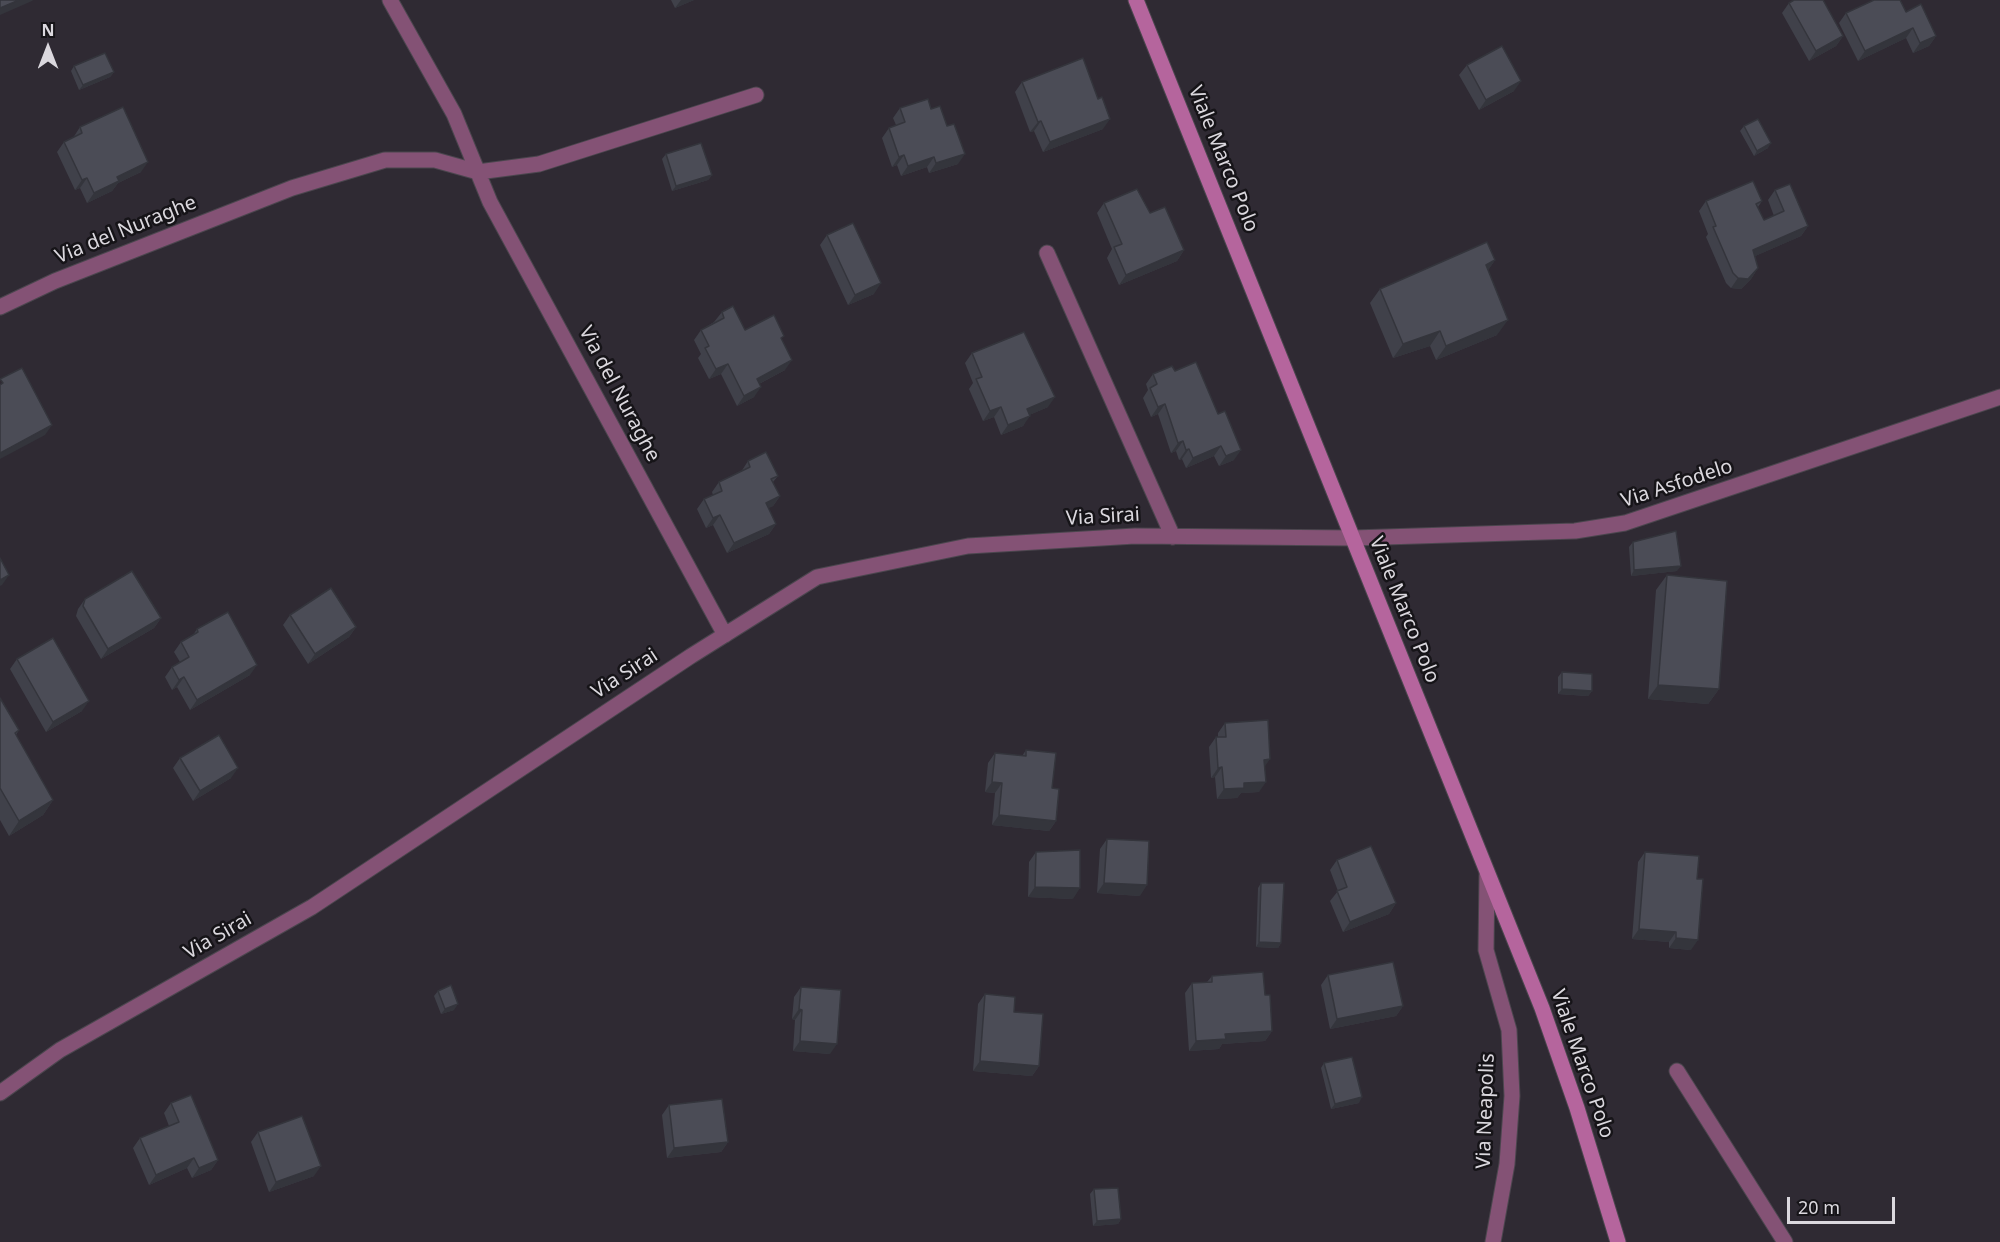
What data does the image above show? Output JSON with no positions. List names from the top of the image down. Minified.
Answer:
{"streets":{"main road":["Viale Marco Polo"],"street":["Via del Nuraghe","Via Asfodelo","Via Sirai","Via Neapolis"]},"crossings":[["Viale Marco Polo","Via Asfodelo"],["Viale Marco Polo","Via Sirai"],["Viale Marco Polo","Via Neapolis"],["Via del Nuraghe","Via Sirai"],["Via Asfodelo","Via Sirai"]],"scale_bar":"20 m","north":"top"}
